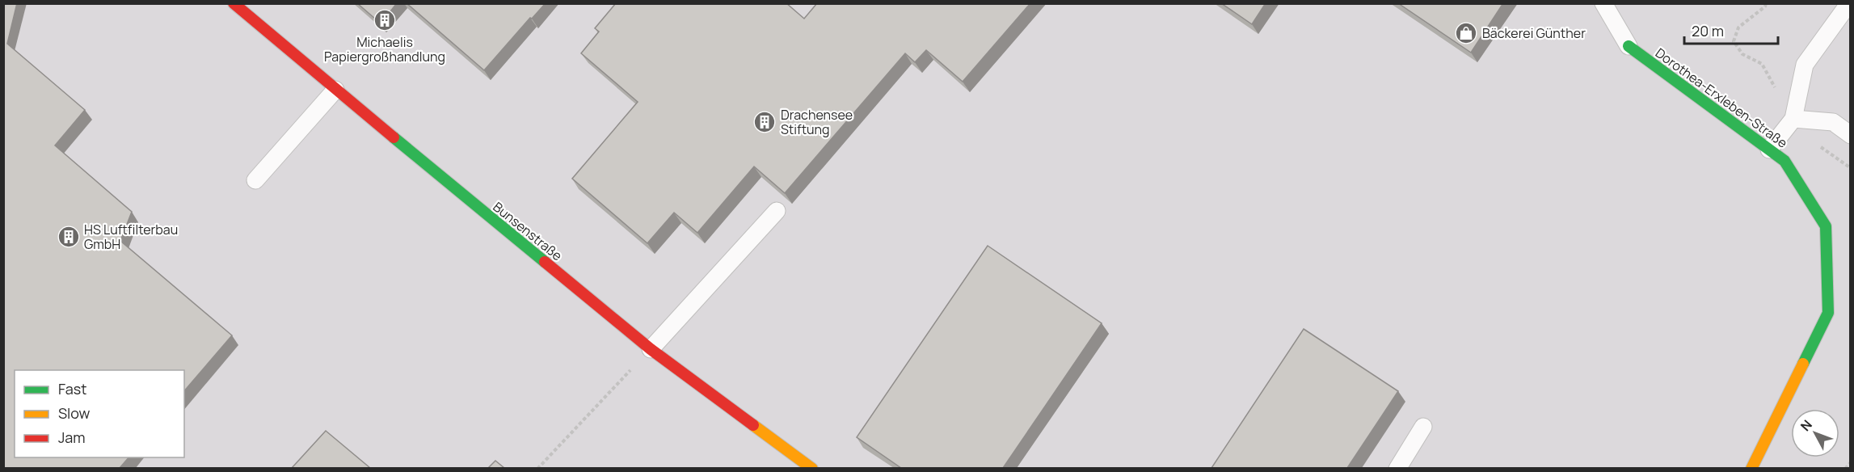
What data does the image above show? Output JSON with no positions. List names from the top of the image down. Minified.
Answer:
{"streets":{"street":["Dorothea-Erxleben-Straße","Bunsenstraße"]},"places":{"building":["Michaelis Papiergroßhandlung","Drachensee Stiftung","HS Luftfilterbau GmbH"],"shop":["Bäckerei Günther"]},"legend":["Fast","Slow","Jam"],"scale_bar":"20 m","north":"top left"}
